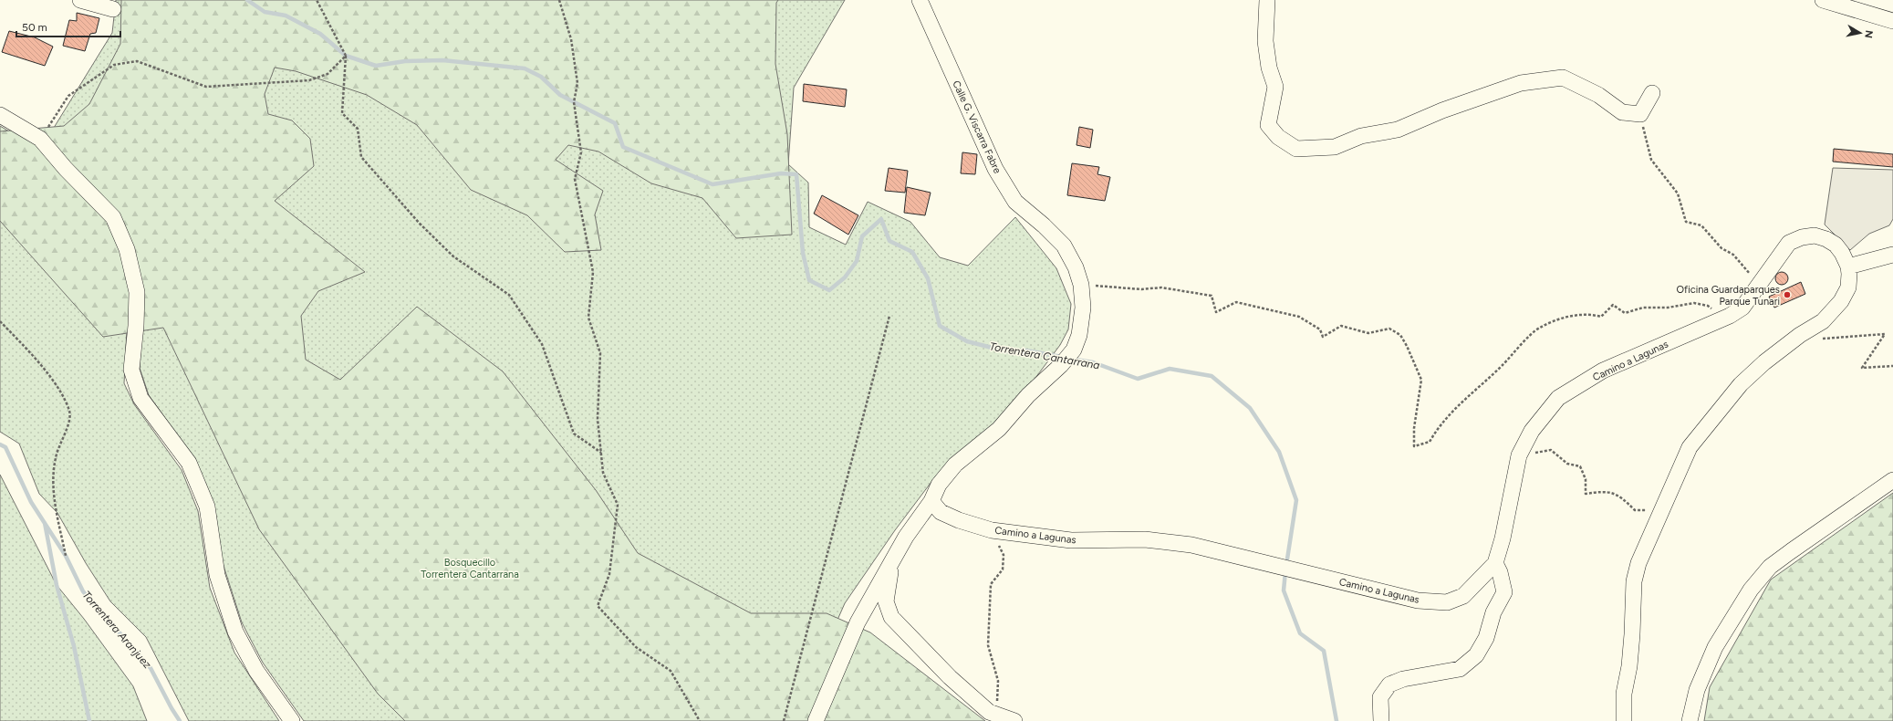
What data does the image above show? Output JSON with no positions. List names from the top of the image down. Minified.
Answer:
{"streets":{"street":["Calle G. Viscarra Fabre","Camino a Lagunas"]},"crossings":[["Calle G. Viscarra Fabre","Camino a Lagunas"]],"water":["Torrentera Cantarrana","Torrentera Aranjuez"],"parks":["Bosquecillo Torrentera Cantarrana"],"places":["Oficina Guardaparques Parque Tunari"],"scale_bar":"50 m","north":"right"}
